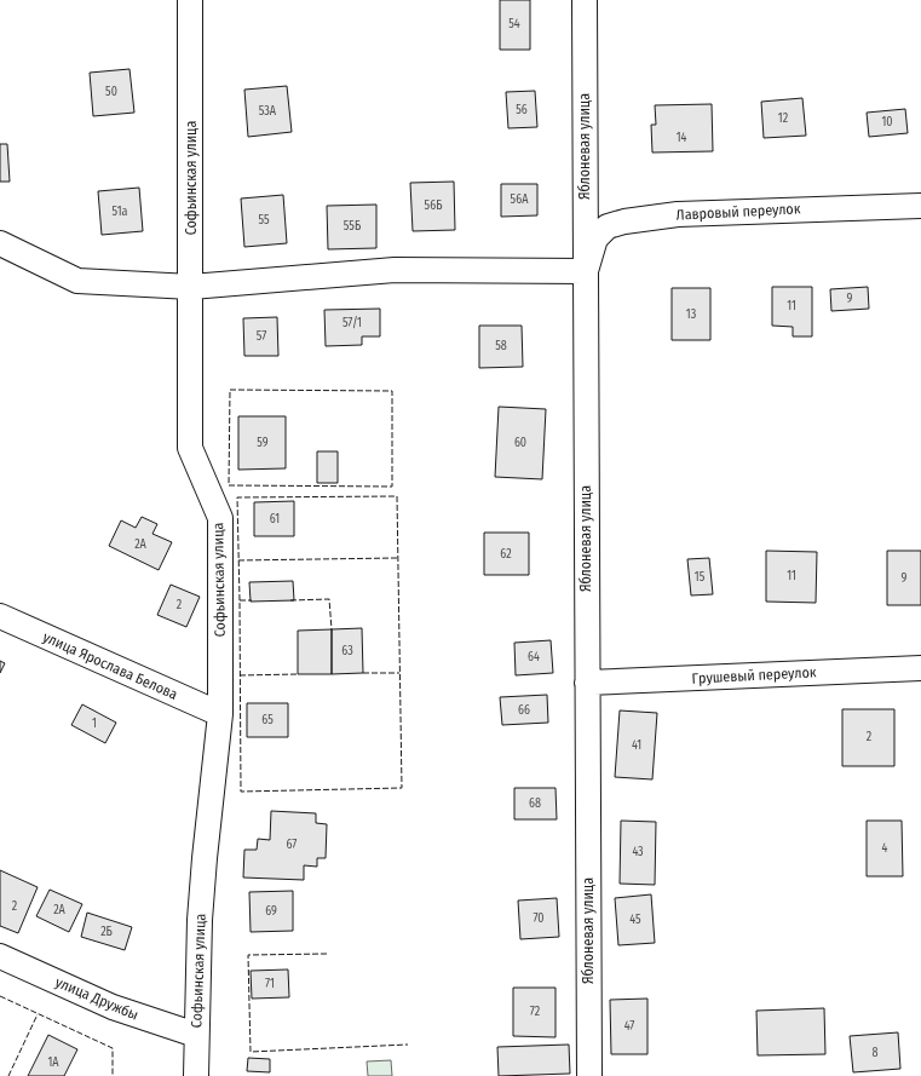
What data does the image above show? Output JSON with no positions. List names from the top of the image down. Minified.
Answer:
{"streets":{"street":["Яблоневая улица","Софьинская улица","Лавровый переулок","улица Ярослава Белова","Грушевый переулок","улица Дружбы"]},"crossings":[["Яблоневая улица","Лавровый переулок"],["Яблоневая улица","Грушевый переулок"],["Софьинская улица","улица Ярослава Белова"],["Софьинская улица","улица Дружбы"]],"house_numbers":["54","50","56","53А","12","10","14","56А","56Б","51а","55","55Б","9","11","13","57/1","57","58","59","60","61","2А","62","11","15","9","2","63","64","66","65","1","2","41","68","67","4","43","2","2А","69","70","45","2Б","71","72","47","8","1А"]}
